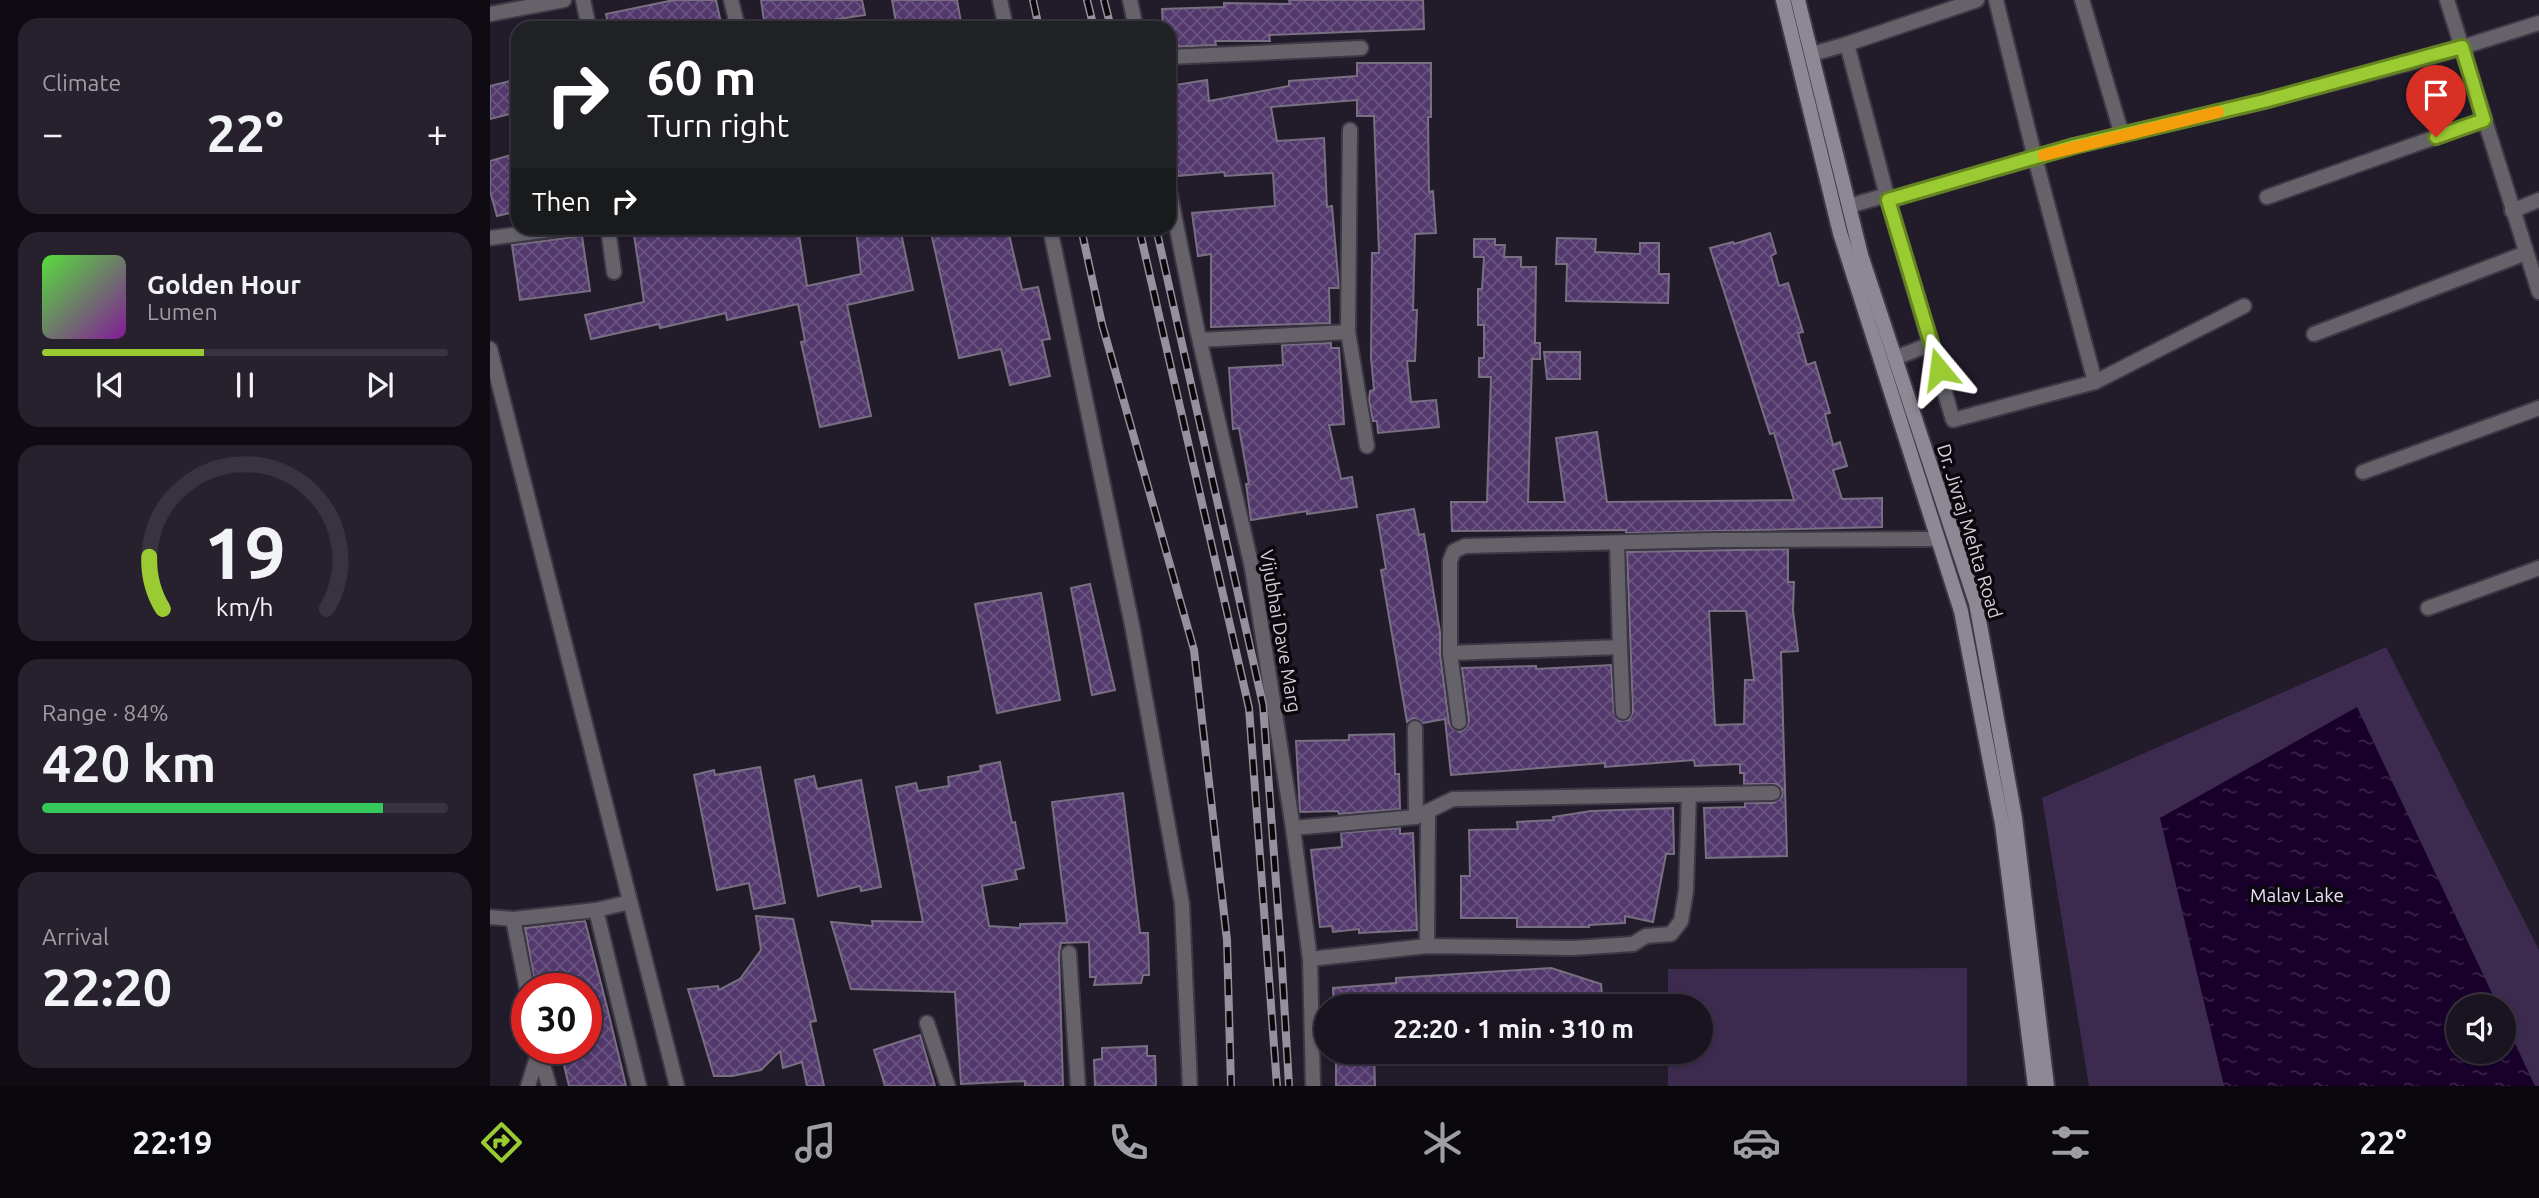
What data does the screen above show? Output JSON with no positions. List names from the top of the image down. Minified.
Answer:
{"streets":{"main road":["Dr. Jivraj Mehta Road"],"street":["Vijubhai Dave Marg"]},"parks":["Malav Lake"],"page":{"tile":["Climate",["Range · 84%","420 km"],["Arrival","22:20"]],"turn":["60 m","Turn right"],"heat":["−","22°","+"],"then":"Then","song":["Golden Hour","Lumen"],"limit":"30","trip":"22:20 · 1 min · 310 m","tabs":["22:19","22°"],"gauge":["19","km/h"]}}
